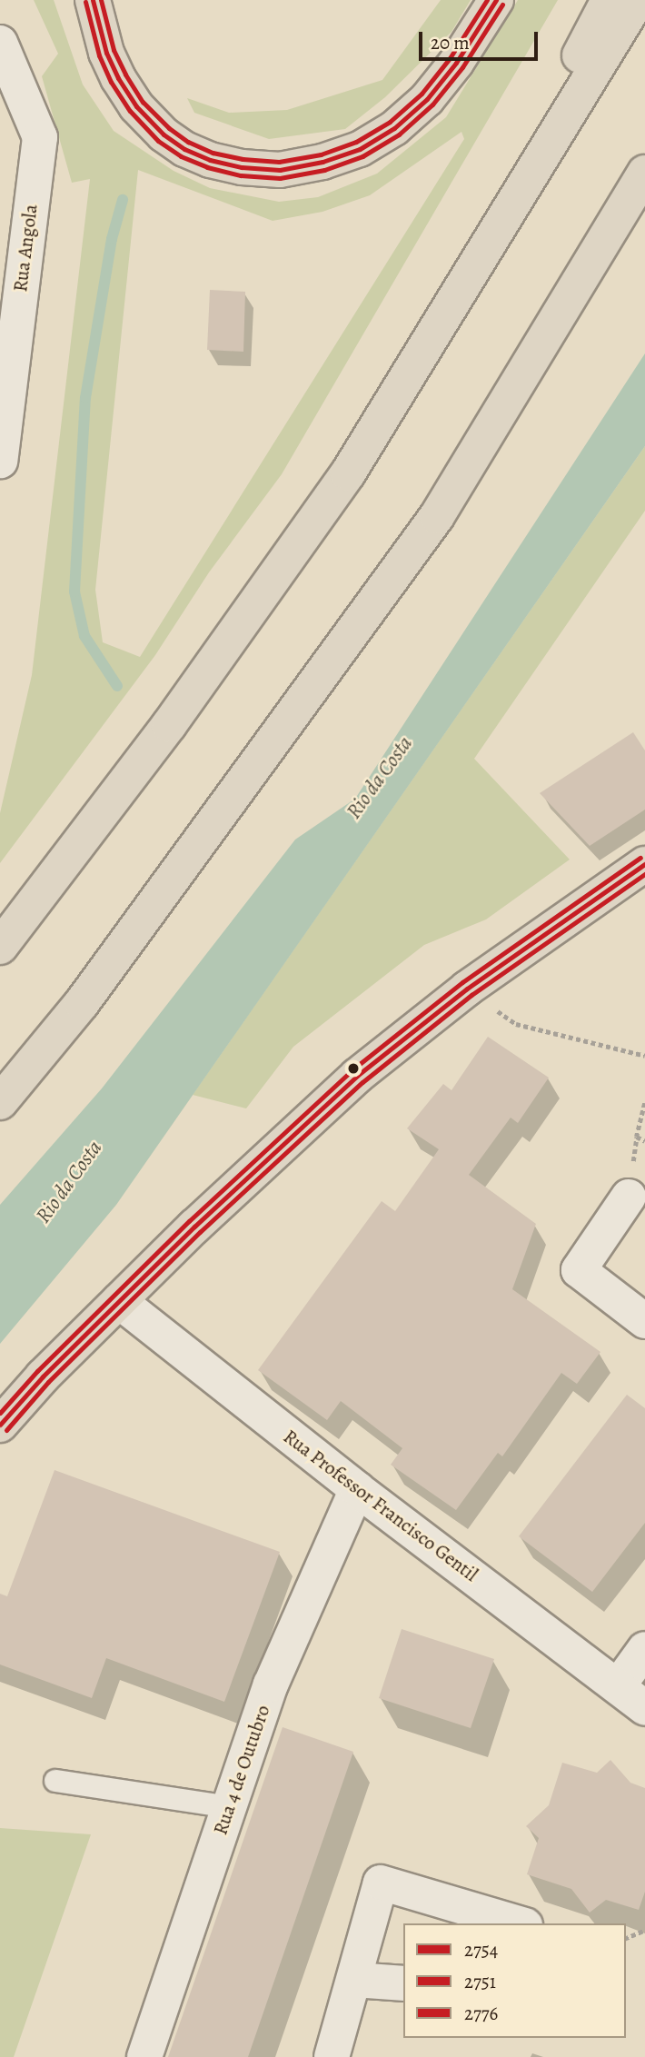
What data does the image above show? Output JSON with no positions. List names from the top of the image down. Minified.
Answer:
{"streets":{"street":["Rua Angola","Rua Professor Francisco Gentil","Rua 4 de Outubro"]},"crossings":[["Rua Professor Francisco Gentil","Rua 4 de Outubro"]],"water":["Rio da Costa"],"lines":["transit line 2754","transit line 2776","transit line 2751"],"legend":["2754","2751","2776"],"scale_bar":"20 m"}
